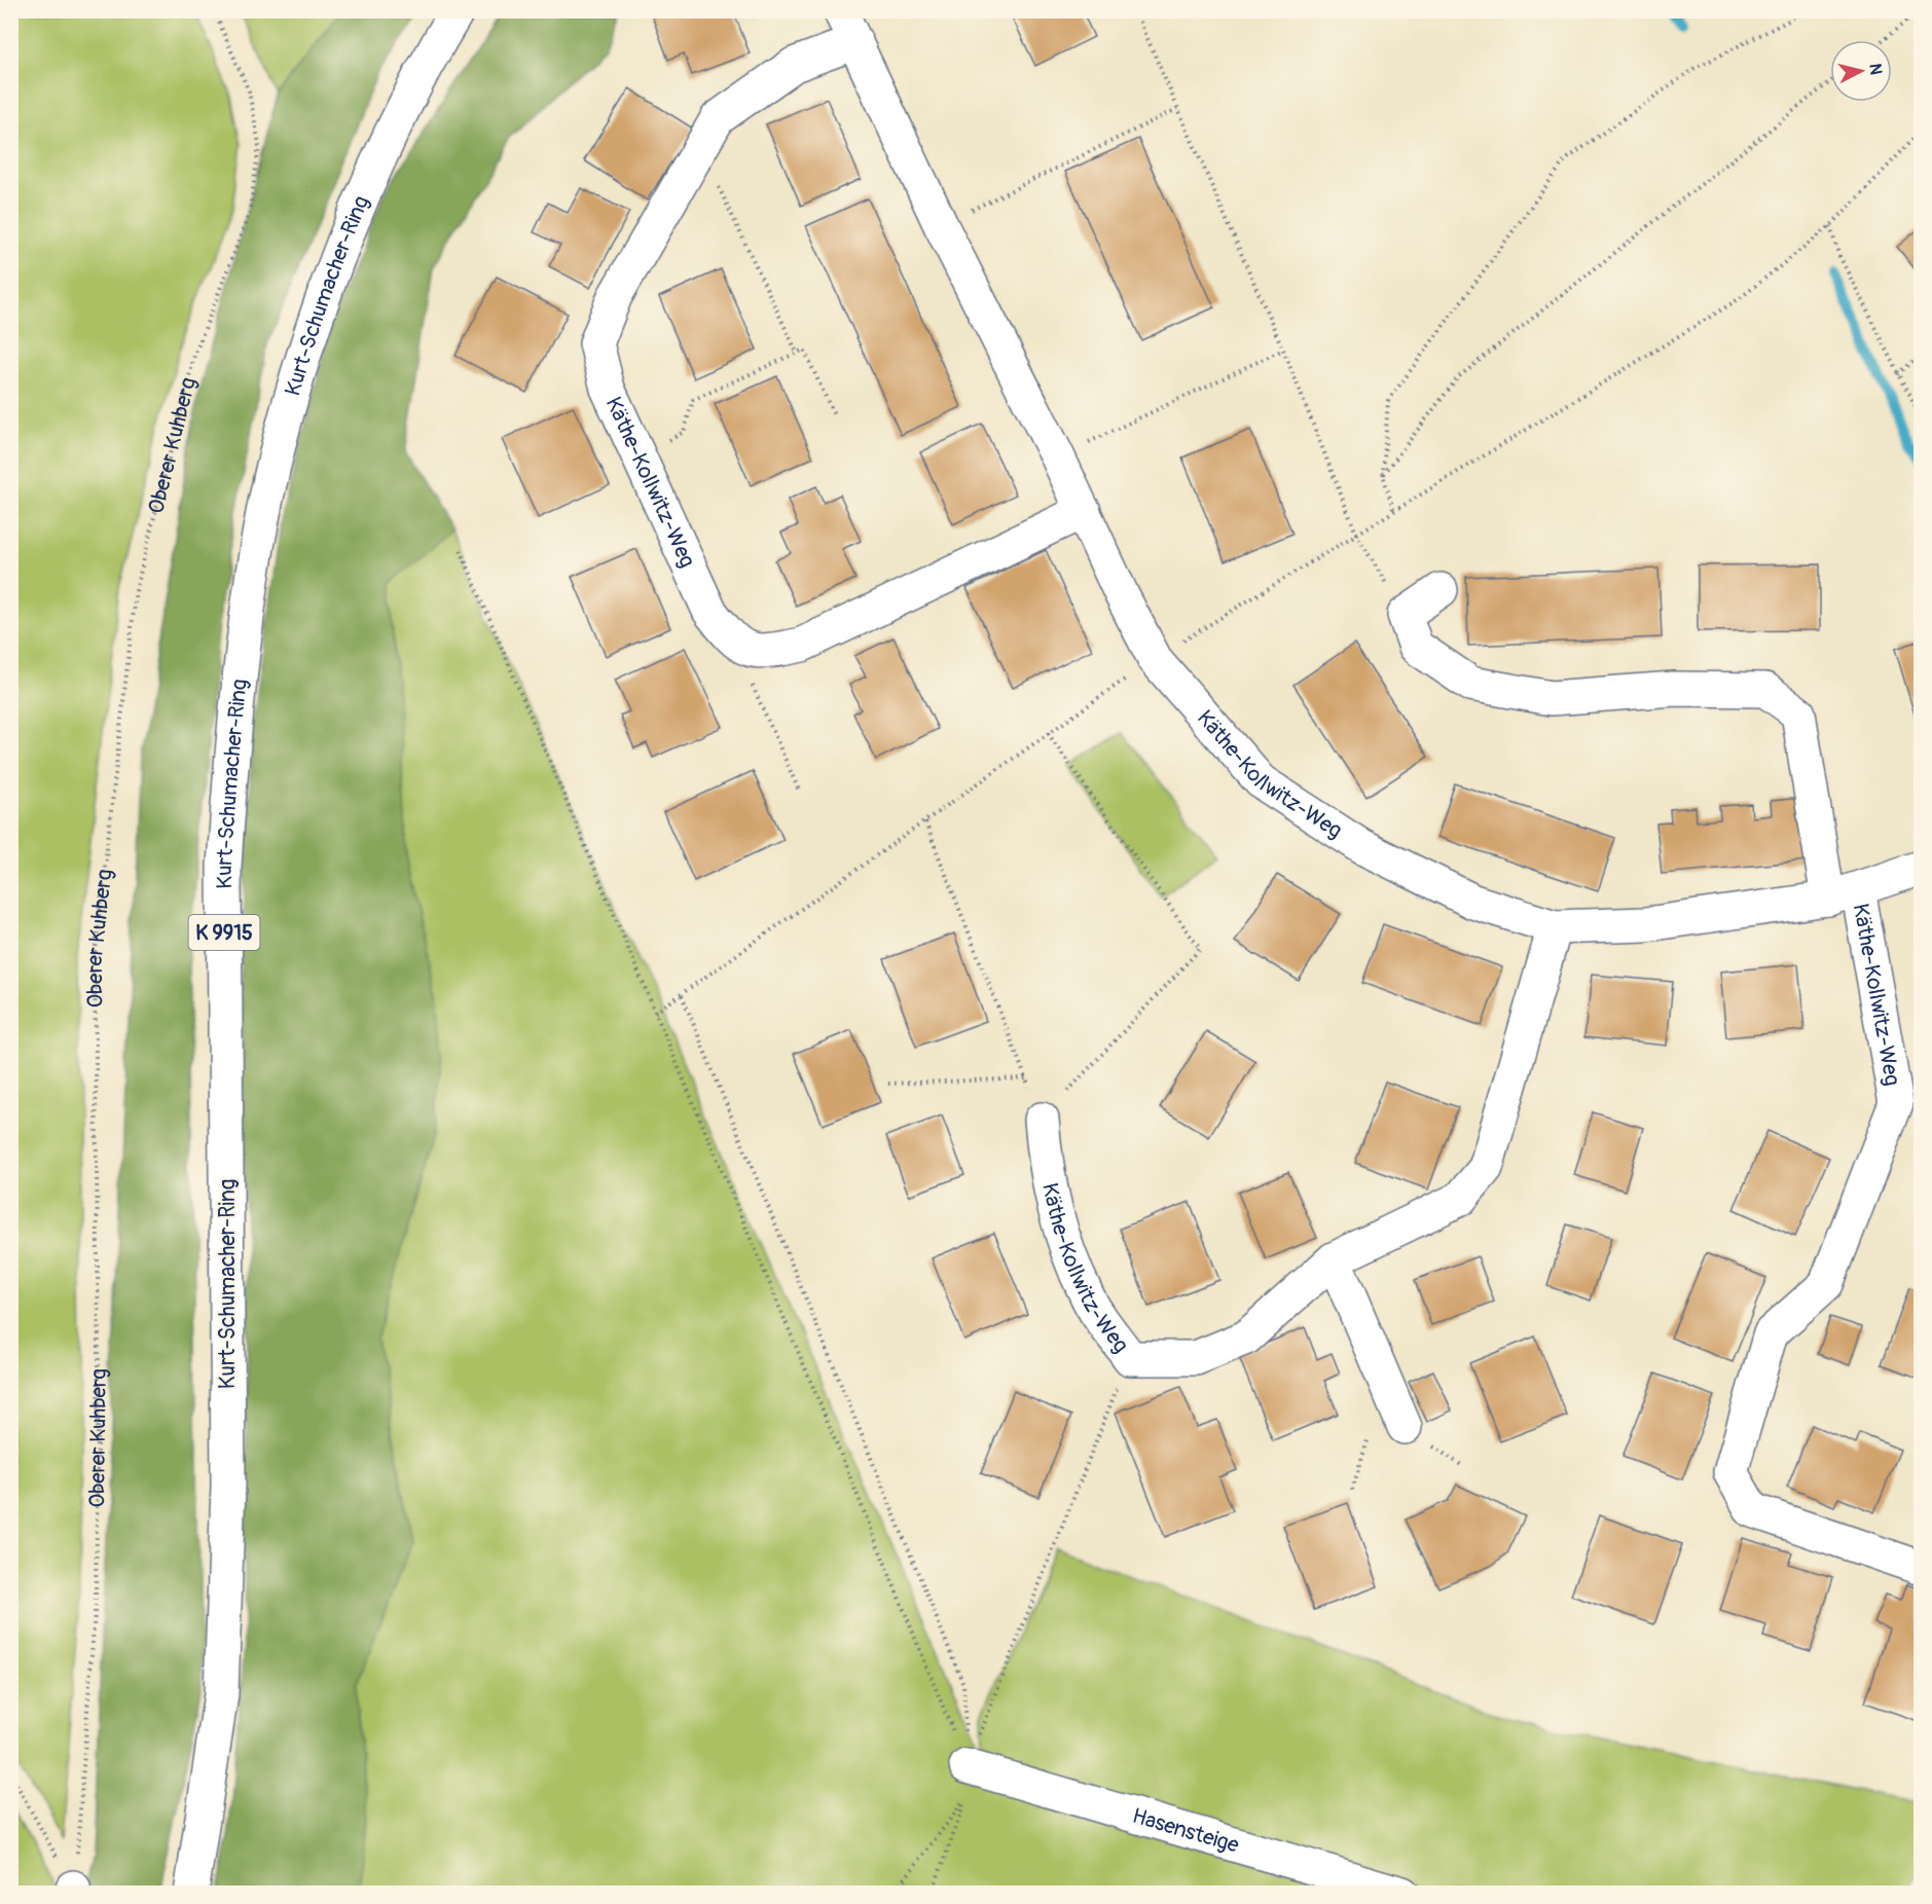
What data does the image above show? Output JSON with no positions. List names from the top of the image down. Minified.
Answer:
{"streets":{"street":["Kurt-Schumacher-Ring","Käthe-Kollwitz-Weg","K 9915","Hasensteige"],"path":["Oberer Kuhberg"]},"north":"right"}
